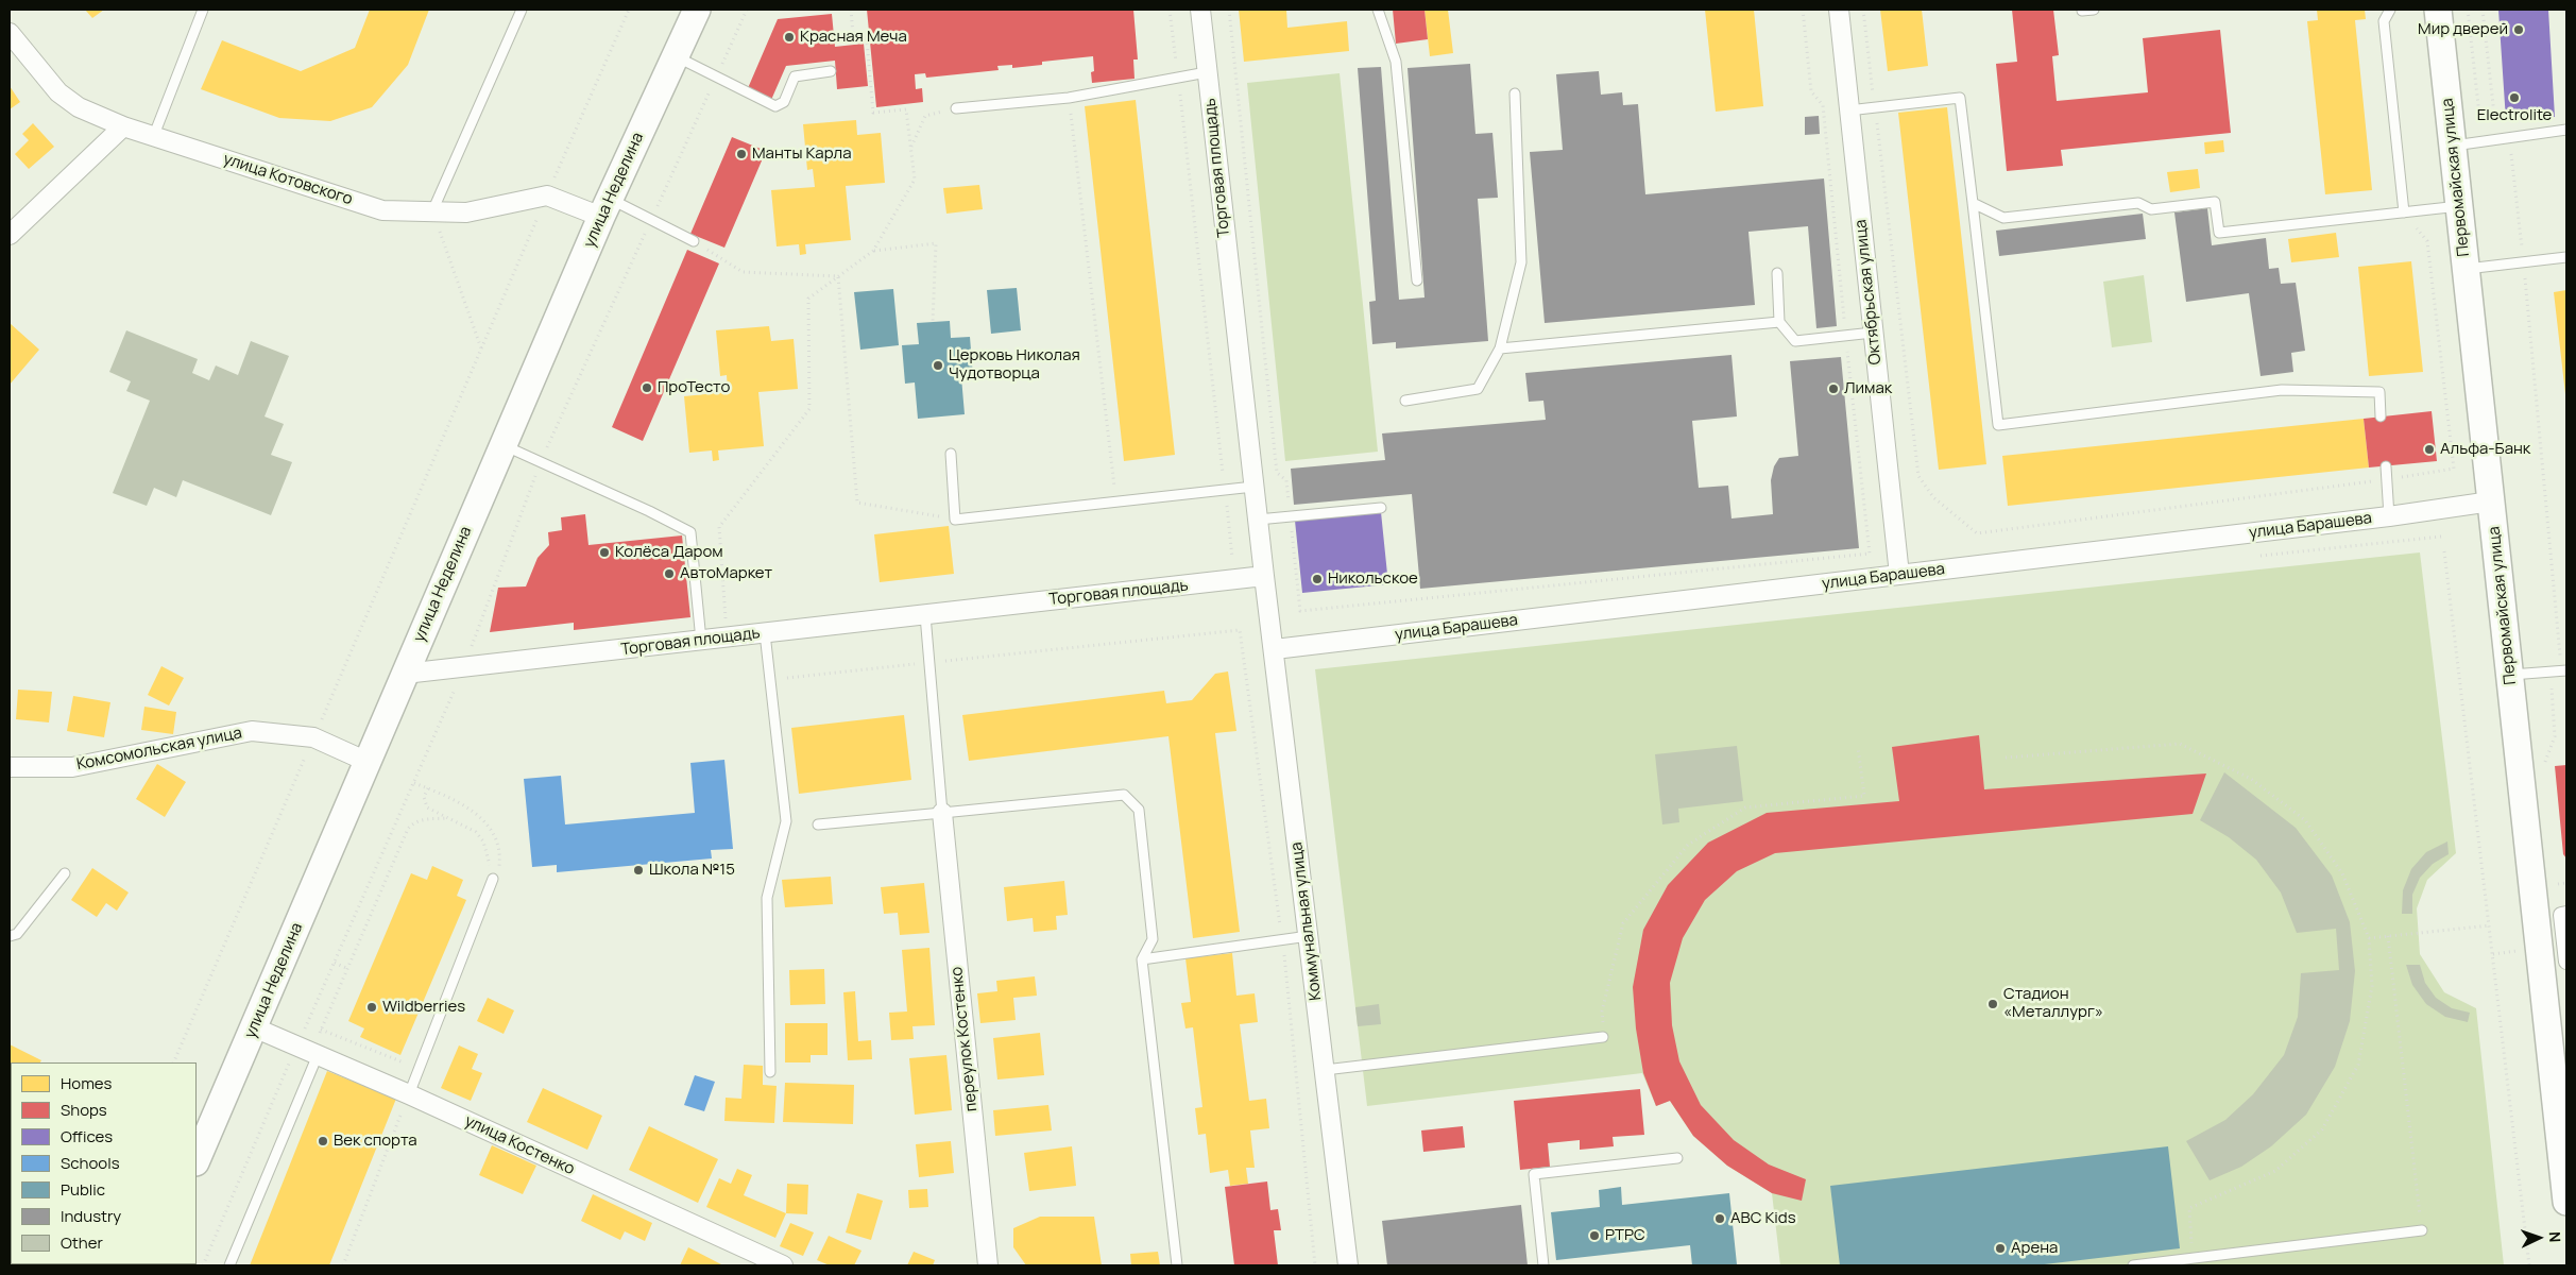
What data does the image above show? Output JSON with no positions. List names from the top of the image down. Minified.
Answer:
{"streets":{"main road":["Первомайская улица","улица Неделина"],"street":["Торговая площадь","улица Котовского","Октябрьская улица","улица Барашева","Комсомольская улица","Коммунальная улица","переулок Костенко","улица Костенко"]},"crossings":[["Торговая площадь","улица Неделина"],["Торговая площадь","Коммунальная улица"],["Первомайская улица","улица Барашева"],["улица Неделина","Комсомольская улица"],["улица Неделина","улица Костенко"],["Октябрьская улица","улица Барашева"],["улица Барашева","Коммунальная улица"]],"places":["Мир дверей","Красная Меча","Electrolite","Манты Карла","Церковь Николая Чудотворца","ПроТесто","Лимак","Альфа-Банк","Колёса Даром","АвтоМаркет","Никольское","Школа №15","Стадион «Металлург»","Wildberries","Век спорта","ABC Kids","РТРС","Арена"],"legend":["Homes","Shops","Offices","Schools","Public","Industry","Other"],"north":"right"}
